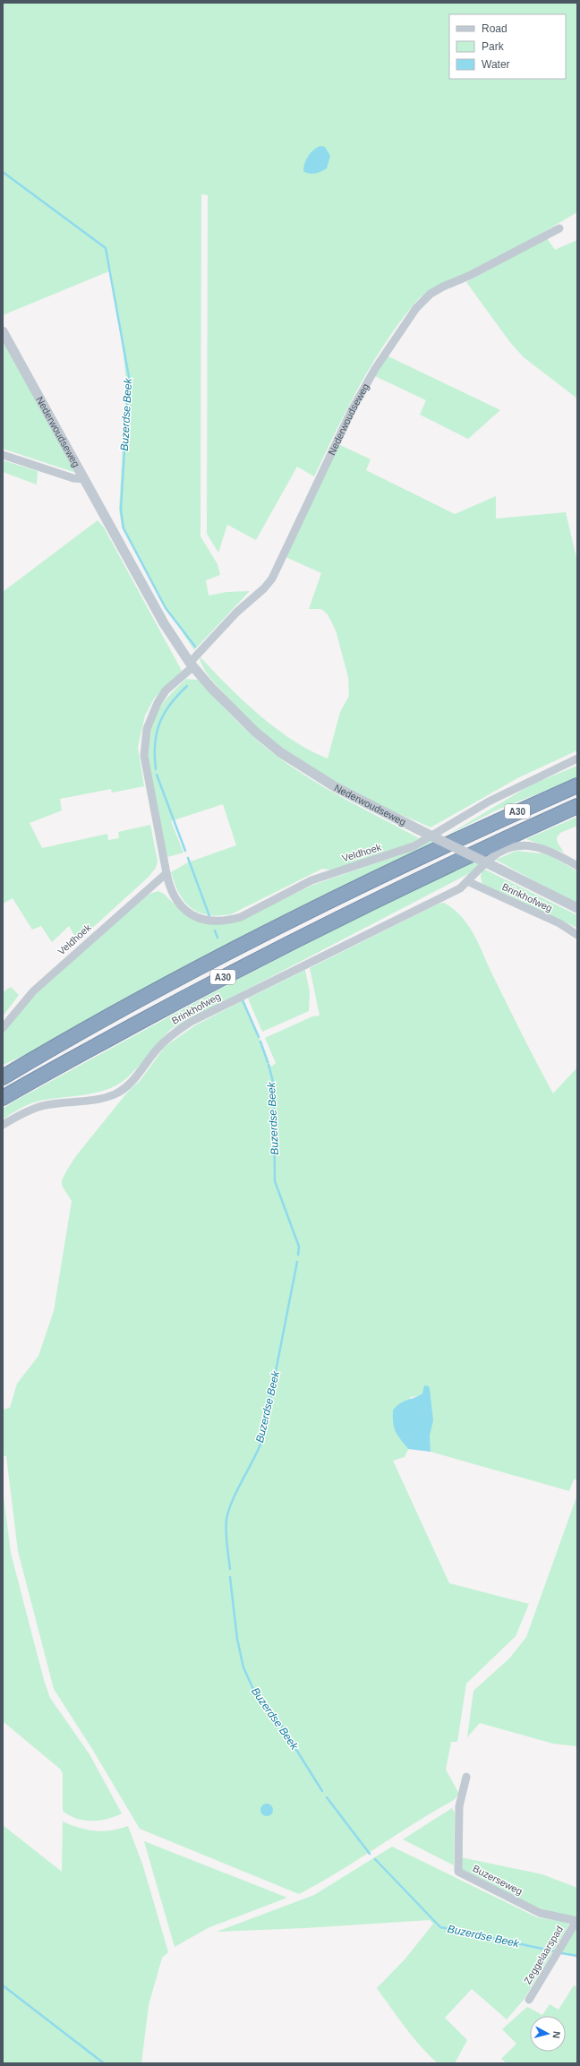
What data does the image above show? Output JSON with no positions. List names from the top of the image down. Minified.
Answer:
{"streets":{"highway":["A30"],"street":["Nederwoudseweg","Veldhoek","Brinkhofweg","Buzerseweg","Zeggelaarspad"]},"crossings":[["Nederwoudseweg","Veldhoek"],["Buzerseweg","Zeggelaarspad"]],"water":["Buzerdse Beek"],"legend":["Road","Park","Water"],"north":"right"}
